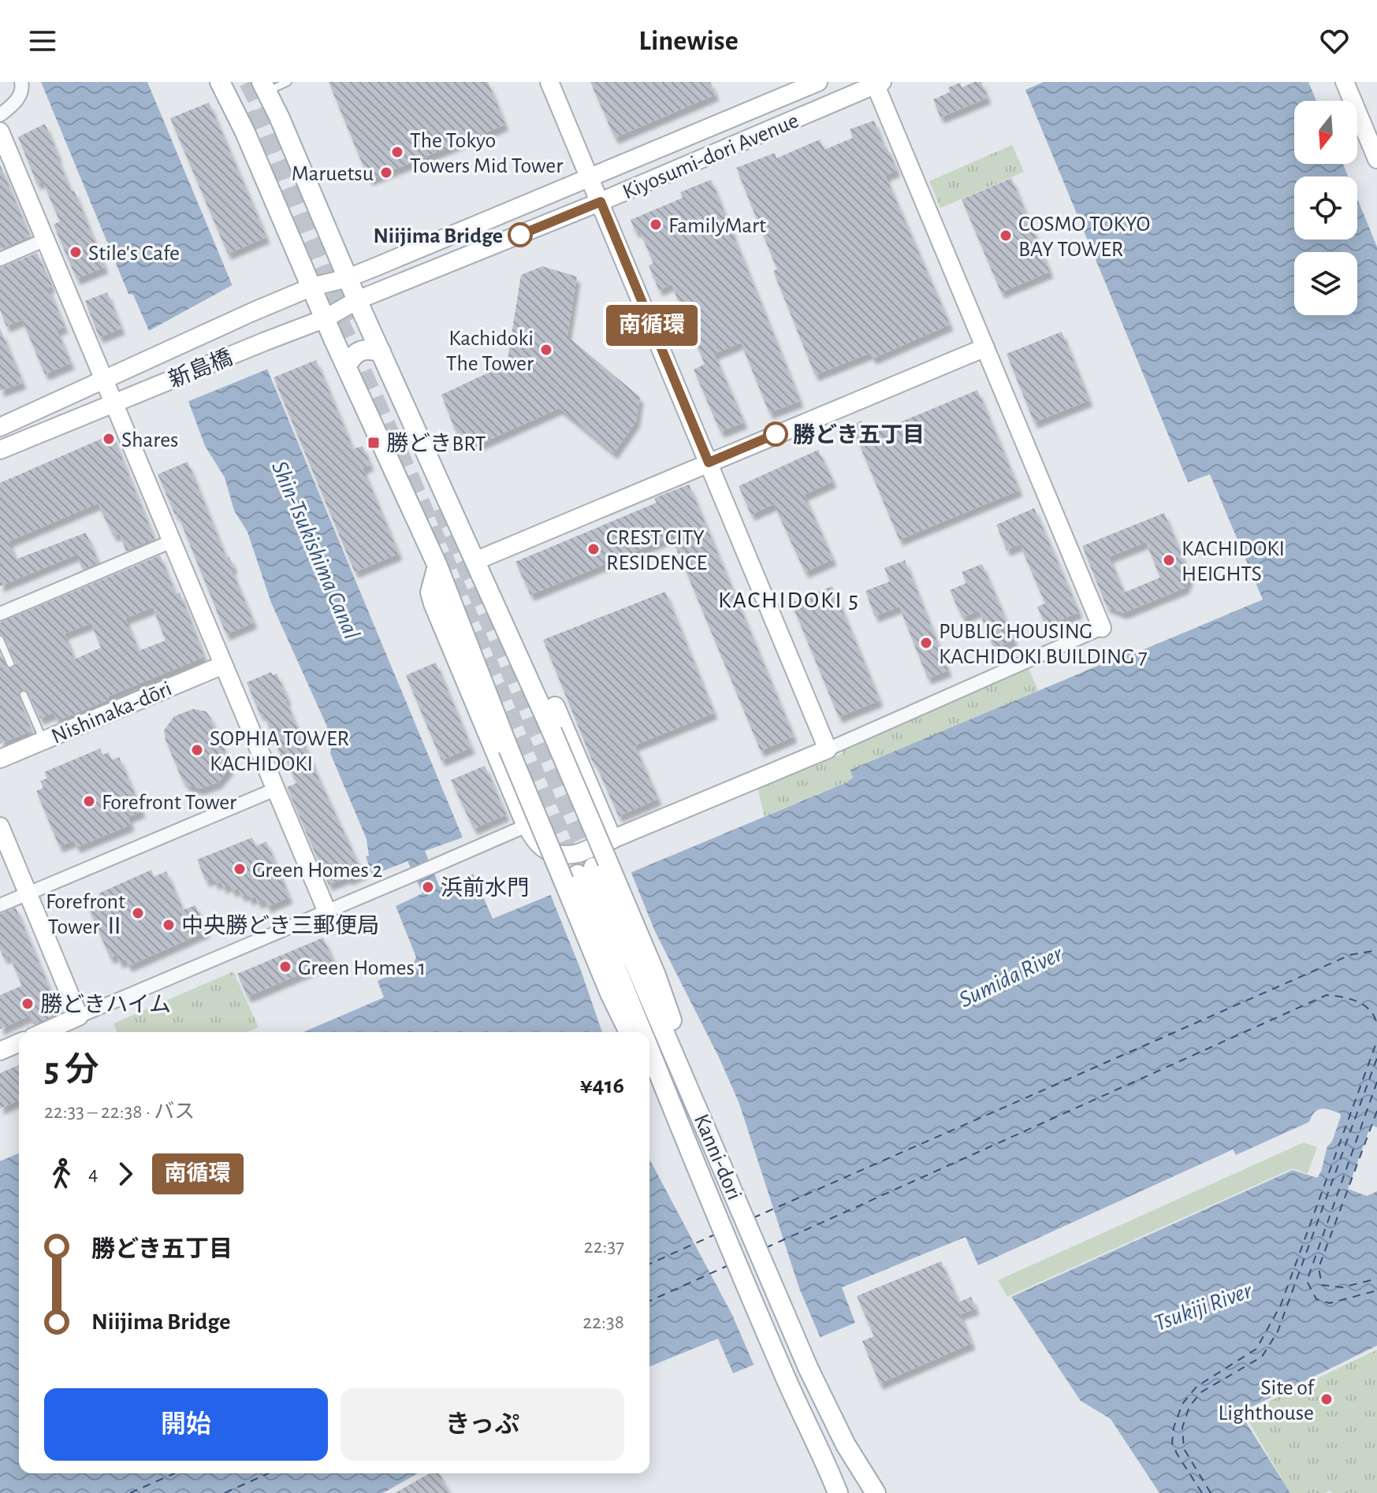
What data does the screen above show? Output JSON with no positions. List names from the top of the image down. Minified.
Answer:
{"streets":{"main road":["Kanni-dori"],"street":["Kiyosumi-dori Avenue","新島橋","Nishinaka-dōri"]},"crossings":[["Kiyosumi-dori Avenue","新島橋"]],"districts":["KACHIDOKI 5"],"water":["Shin-Tsukishima Canal","Sumida River","Tsukiji River"],"places":{"other":["The Tokyo Towers Mid Tower","Maruetsu","FamilyMart","Niijima Bridge","COSMO TOKYO BAY TOWER","Stile's Cafe","Kachidoki The Tower","勝どき五丁目","Shares","CREST CITY RESIDENCE","KACHIDOKI HEIGHTS","PUBLIC HOUSING KACHIDOKI BUILDING 7","SOPHIA TOWER KACHIDOKI","Forefront Tower","Green Homes 2","浜前水門","Forefront Tower Ⅱ","中央勝どき三郵便局","Green Homes 1","勝どきハイム","Site of Lighthouse"],"transit":["勝どきBRT"]},"lines":["bus line 南循環"],"north":"bottom","page":{"header":"Linewise","on_map":"南循環","heading":["5 分","22:33 – 22:38 · バス","¥416"],"legs":["4","南循環"],"list":[{"name":"勝どき五丁目","value":"22:37"},{"name":"Niijima Bridge","value":"22:38"}],"buttons":["開始","きっぷ"]}}
